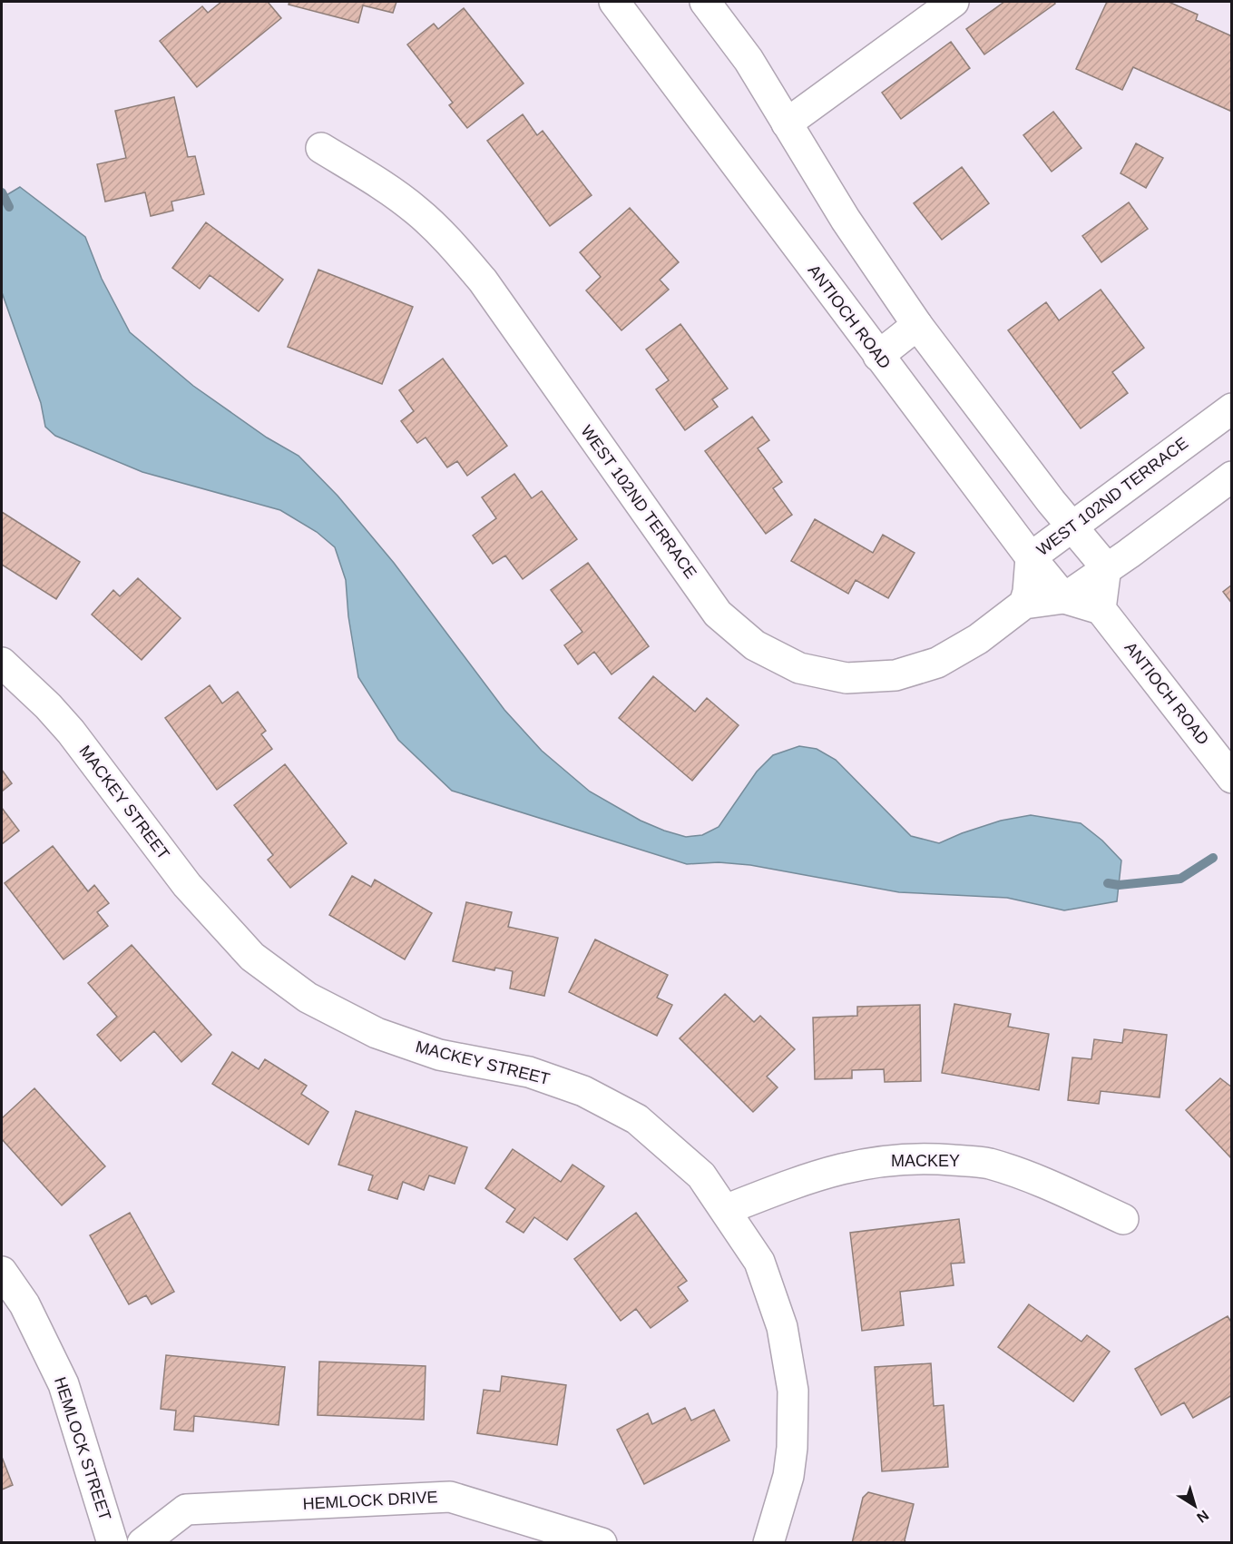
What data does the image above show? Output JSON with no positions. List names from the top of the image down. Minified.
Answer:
{"streets":{"street":["ANTIOCH ROAD","WEST 102ND TERRACE","MACKEY STREET","MACKEY","HEMLOCK STREET","HEMLOCK DRIVE"]},"crossings":[["ANTIOCH ROAD","WEST 102ND TERRACE"],["MACKEY STREET","MACKEY"]],"north":"bottom right"}
